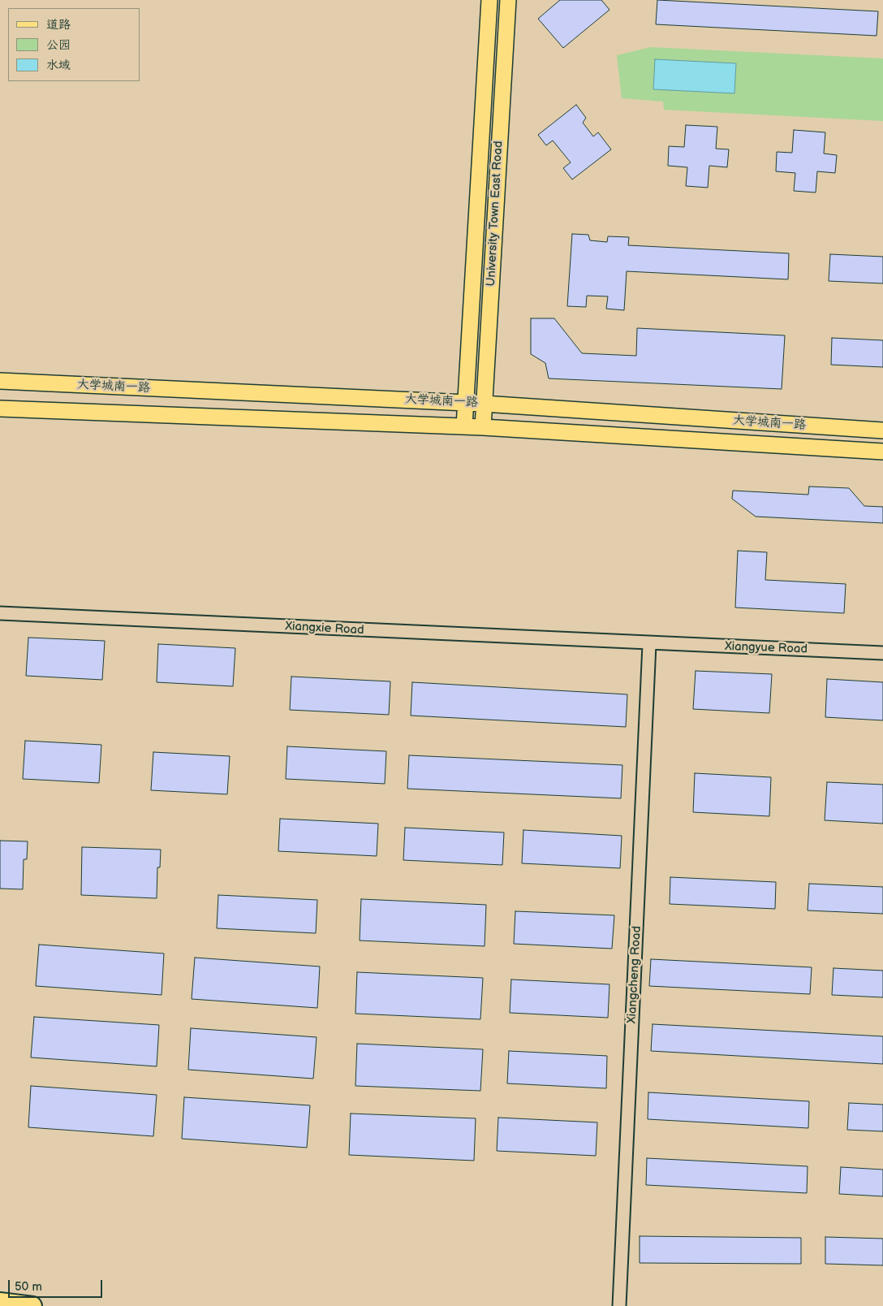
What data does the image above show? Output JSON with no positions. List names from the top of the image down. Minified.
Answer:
{"streets":{"main road":["University Town East Road","大学城南一路"],"street":["Xiangxie Road","Xiangyue Road","Xiangcheng Road"]},"crossings":[["University Town East Road","大学城南一路"],["Xiangxie Road","Xiangyue Road"],["Xiangxie Road","Xiangcheng Road"],["Xiangyue Road","Xiangcheng Road"]],"legend":["道路","公园","水域"],"scale_bar":"50 m"}
